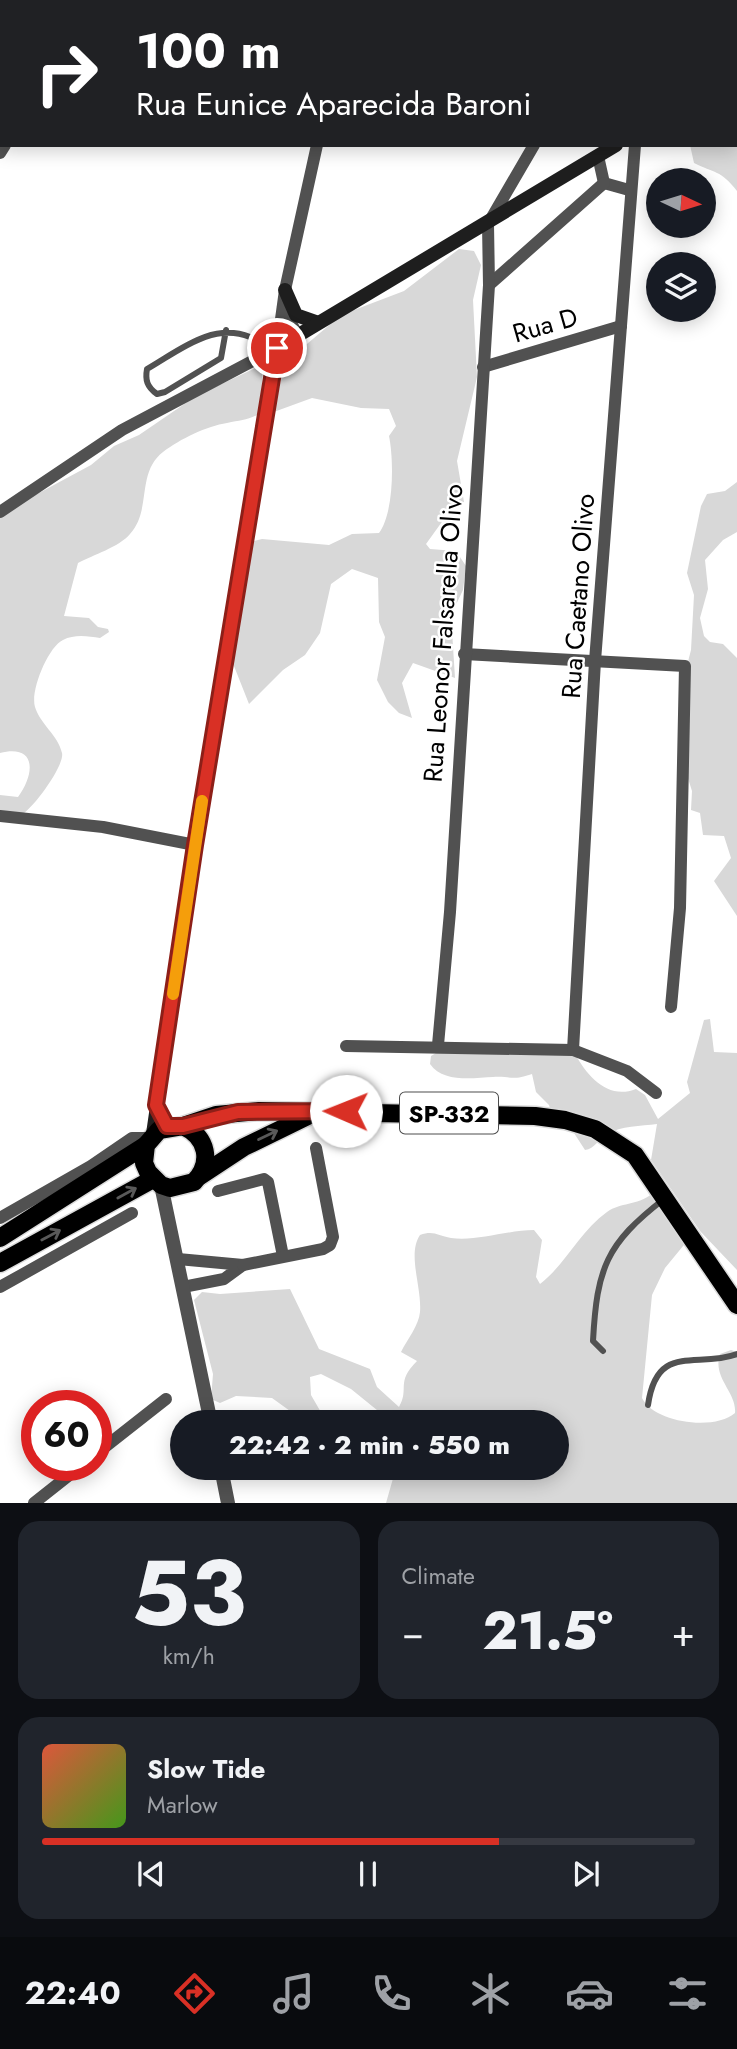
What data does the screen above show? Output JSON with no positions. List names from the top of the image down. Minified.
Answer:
{"streets":{"main road":["SP-332"],"street":["Rua D","Rua Caetano Olivo","Rua Leonor Falsarella Olivo"]},"crossings":[["Rua D","Rua Caetano Olivo"],["Rua D","Rua Leonor Falsarella Olivo"]],"north":"right","page":{"turn":["100 m","Rua Eunice Aparecida Baroni"],"limit":"60","trip":"22:42 · 2 min · 550 m","tile":[["53","km/h"],"Climate"],"heat":["−","21.5°","+"],"song":["Slow Tide","Marlow"],"tabs":"22:40"}}
